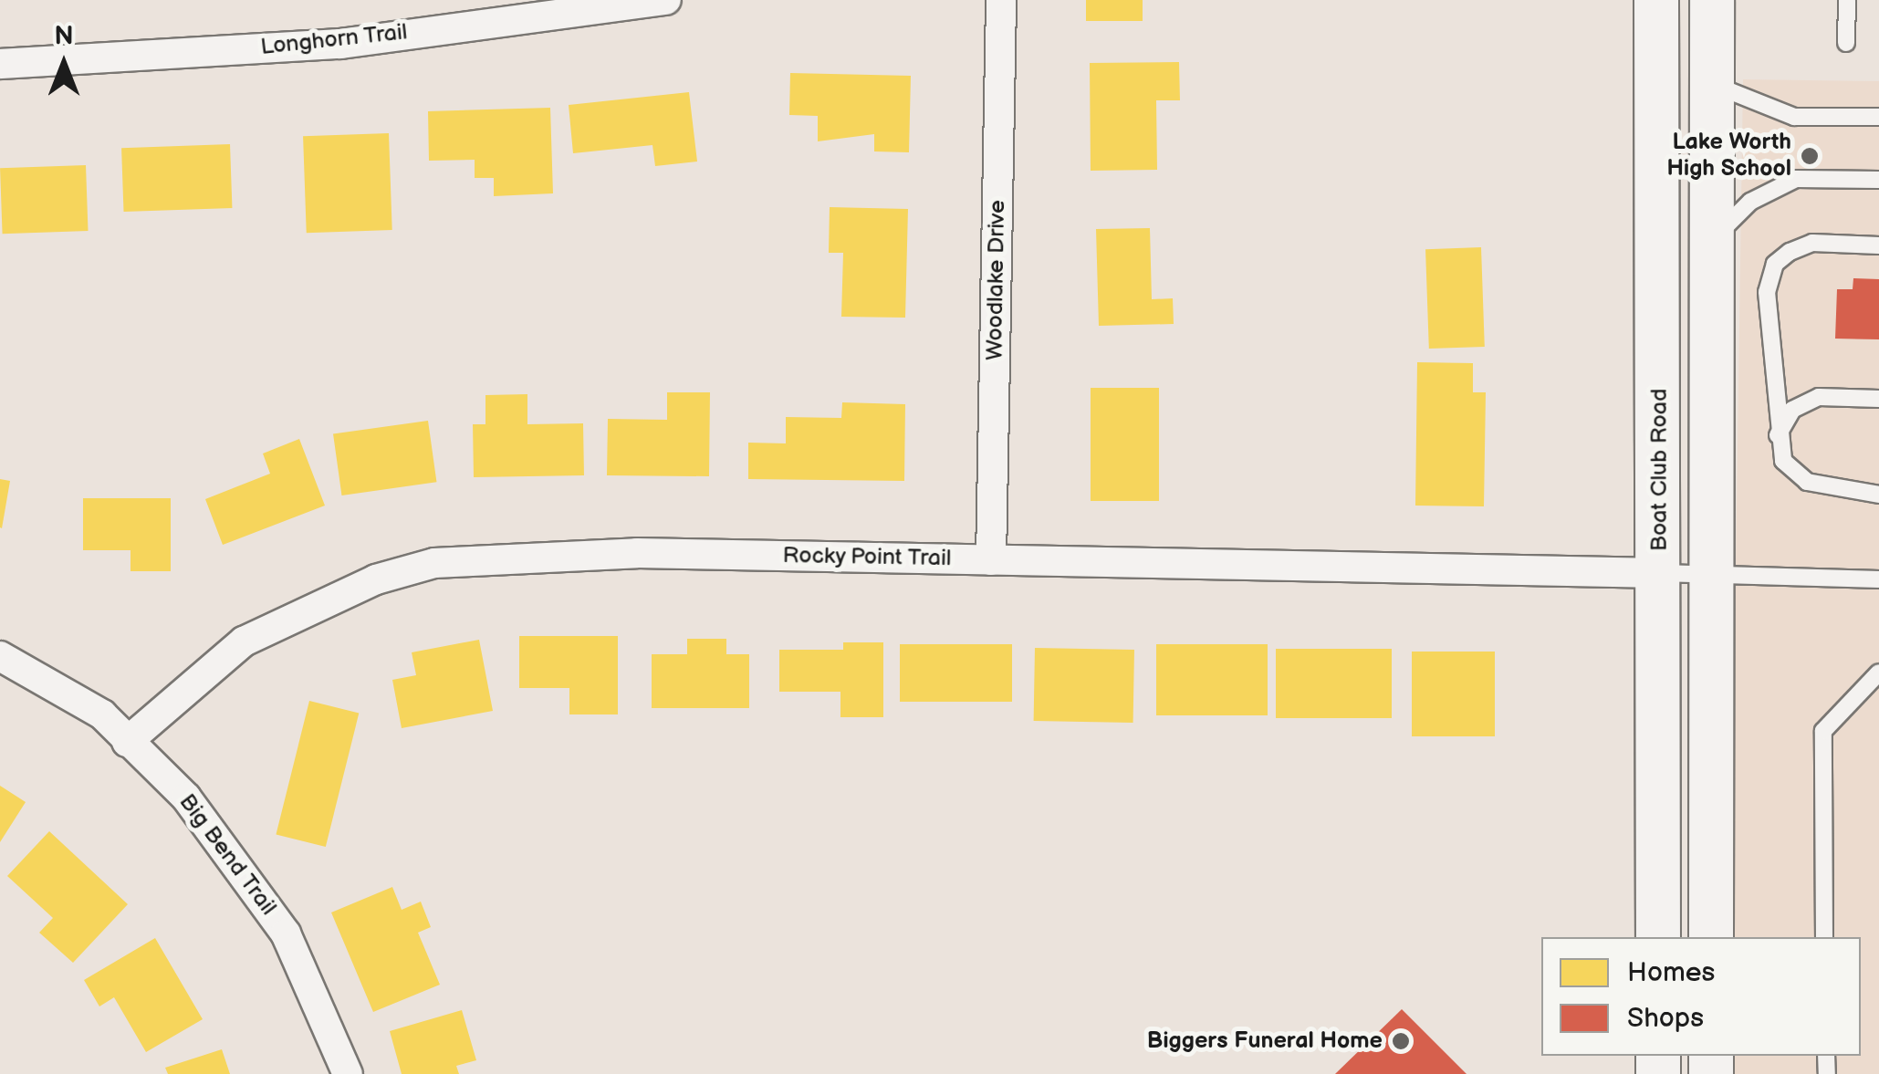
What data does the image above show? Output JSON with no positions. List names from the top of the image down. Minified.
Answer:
{"streets":{"main road":["Boat Club Road"],"street":["Longhorn Trail","Woodlake Drive","Rocky Point Trail","Big Bend Trail"]},"crossings":[["Woodlake Drive","Rocky Point Trail"],["Boat Club Road","Rocky Point Trail"],["Rocky Point Trail","Big Bend Trail"]],"places":["Lake Worth High School","Biggers Funeral Home"],"legend":["Homes","Shops"],"north":"top"}
